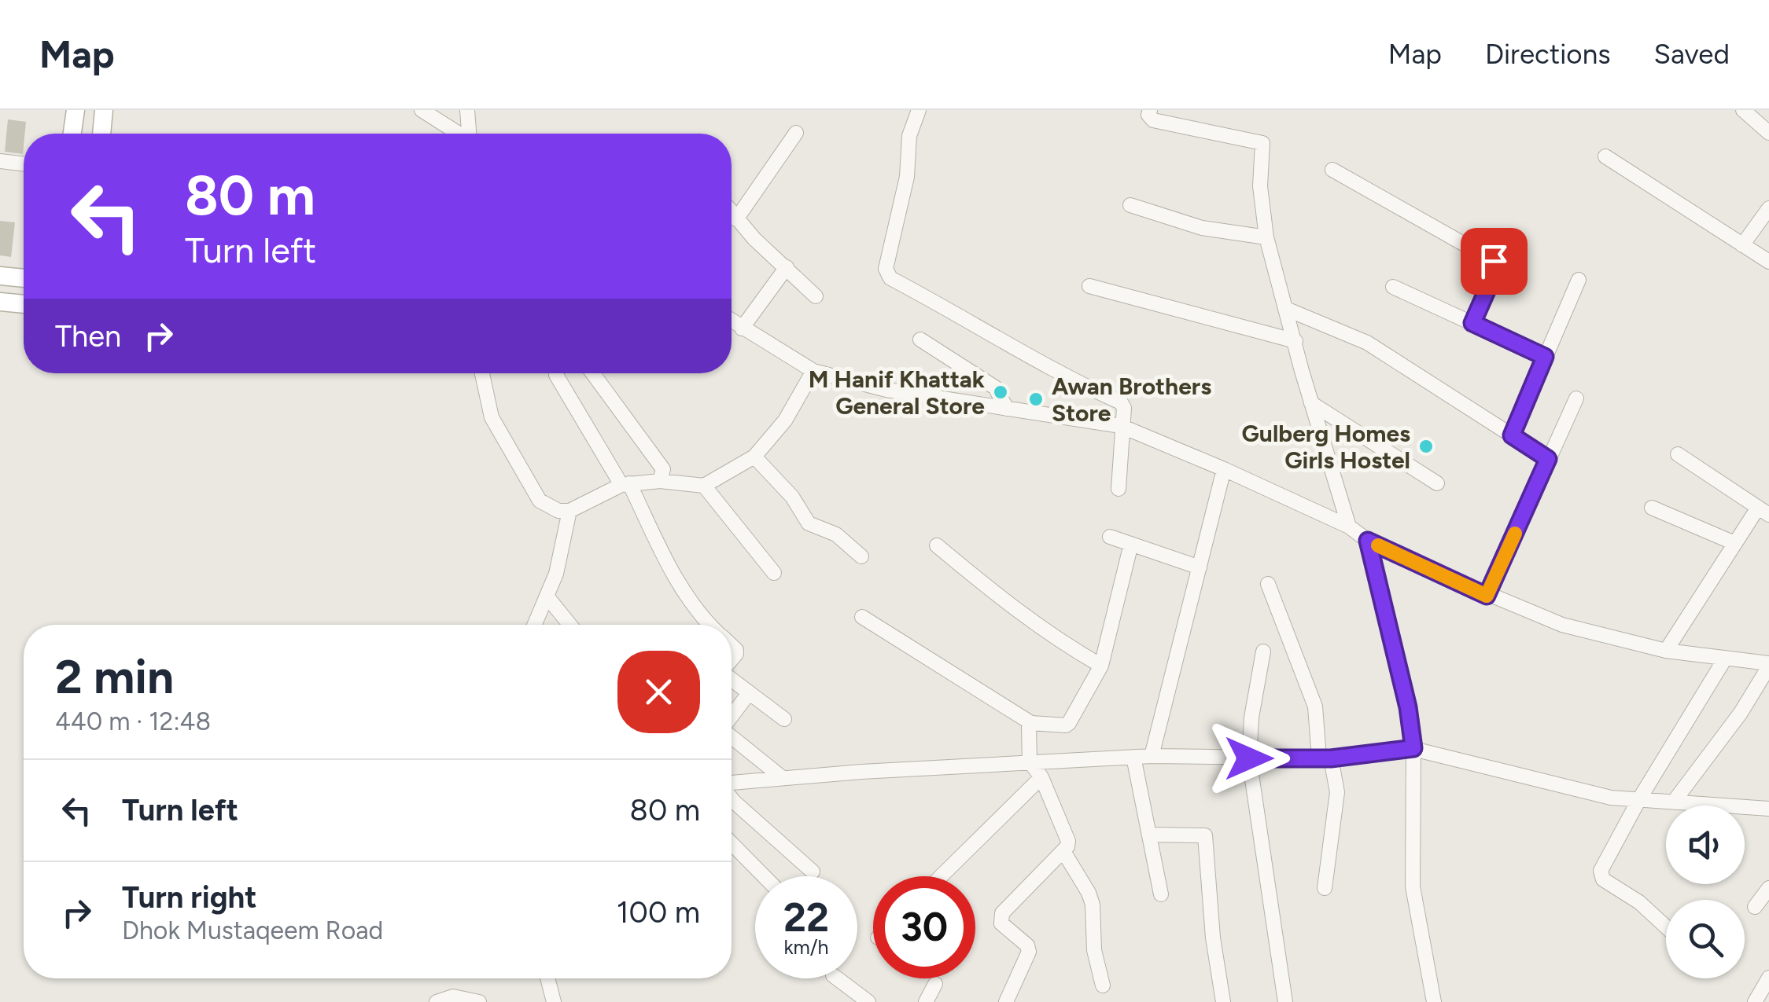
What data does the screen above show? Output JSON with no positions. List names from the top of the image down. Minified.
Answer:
{"places":["M Hanif Khattak General Store","Awan Brothers Store","Gulberg Homes Girls Hostel"],"page":{"header":"Map","nav":["Map","Directions","Saved"],"turn":["80 m","Turn left"],"then":"Then","heading":["2 min","440 m · 12:48"],"list":[{"name":"Turn left","value":"80 m"},{"name":"Turn right","note":"Dhok Mustaqeem Road","value":"100 m"}],"speed":"22 km/h","limit":"30"}}
